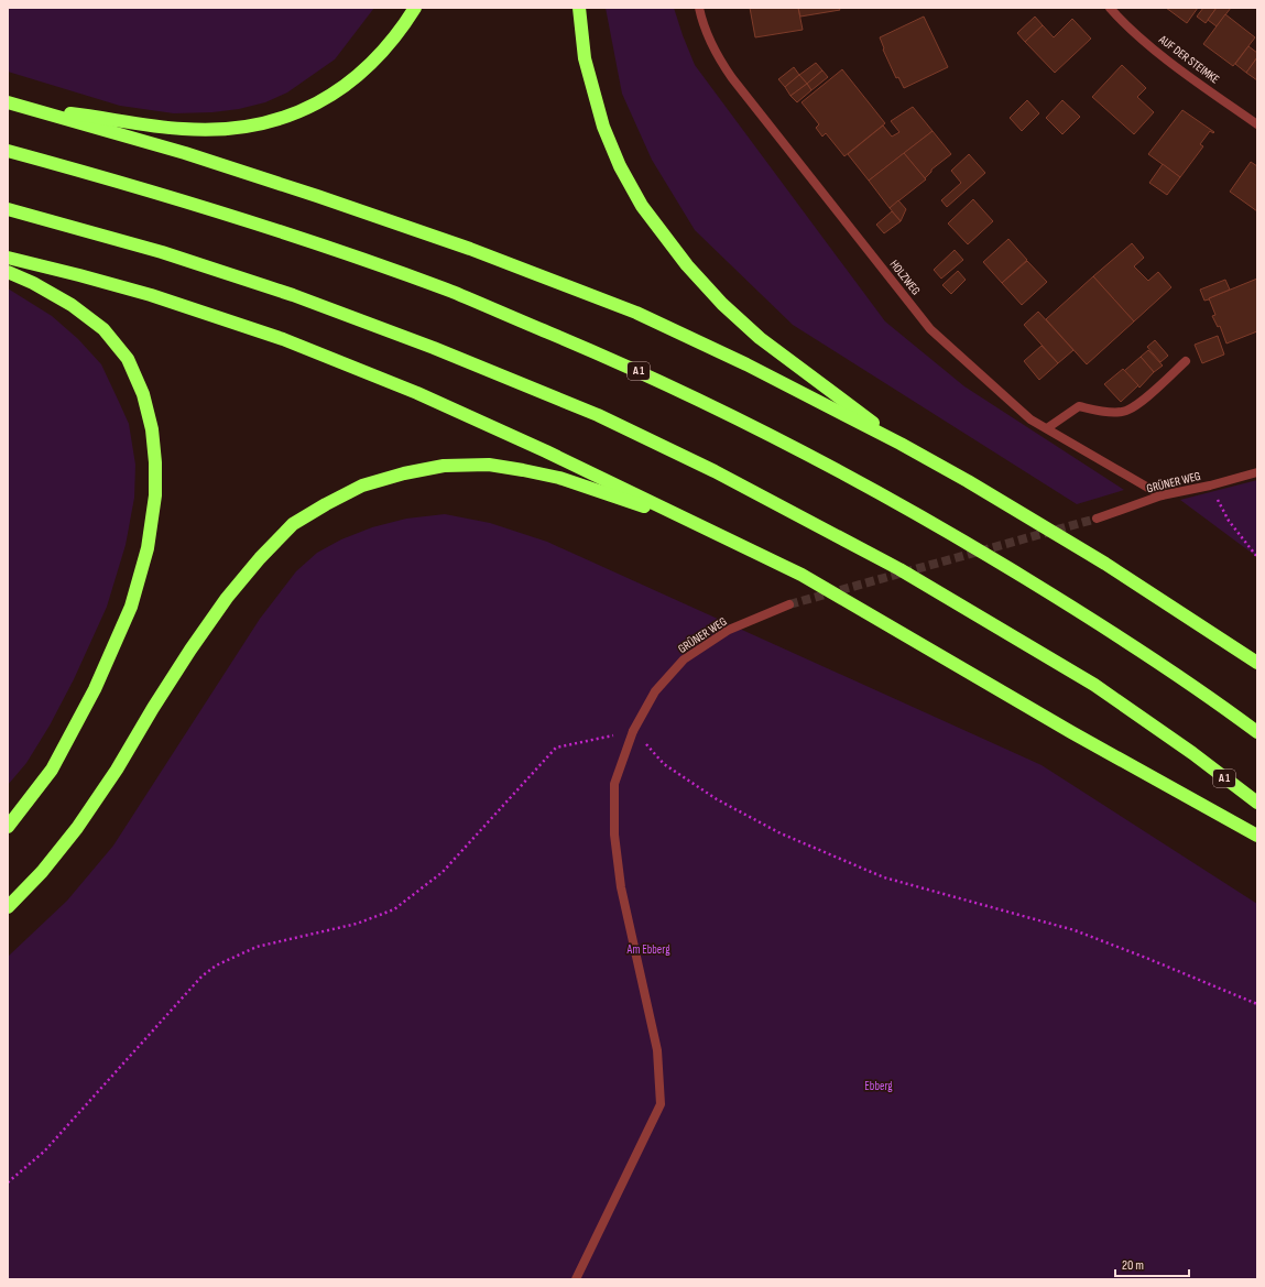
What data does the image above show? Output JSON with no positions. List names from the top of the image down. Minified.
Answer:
{"streets":{"highway":["A 1"],"street":["AUF DER STEIMKE","HOLZWEG","GRÜNER WEG"]},"crossings":[["HOLZWEG","GRÜNER WEG"]],"parks":["Am Ebberg","Ebberg"],"scale_bar":"20 m"}
